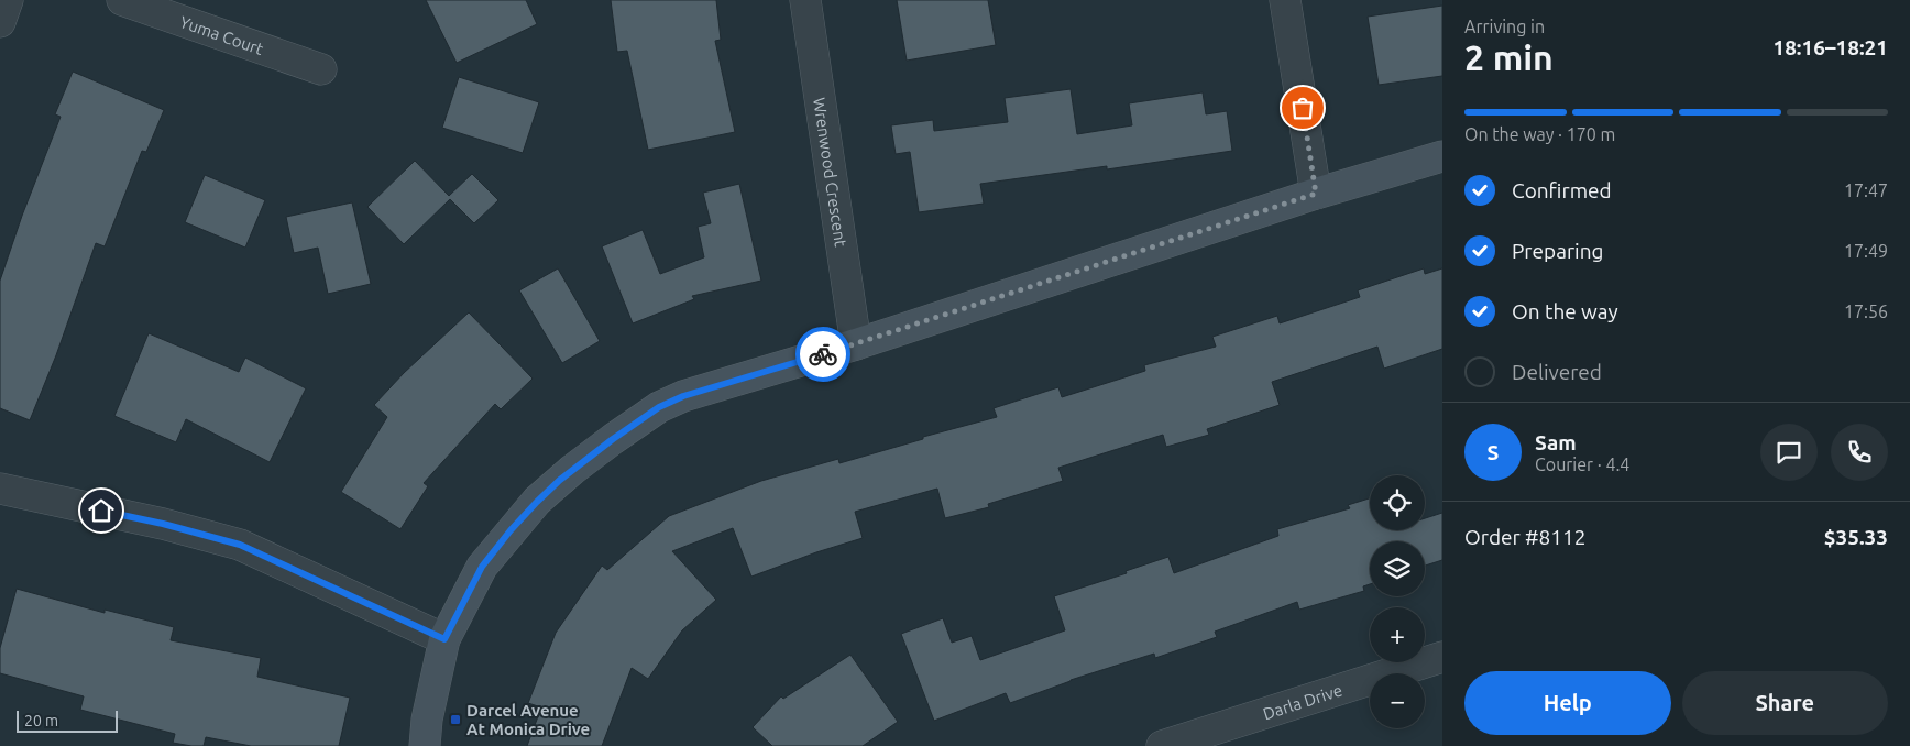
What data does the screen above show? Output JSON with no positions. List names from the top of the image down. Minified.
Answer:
{"streets":{"street":["Yuma Court","Wrenwood Crescent","Darla Drive"]},"places":{"transit":["Darcel Avenue At Monica Drive"]},"scale_bar":"20 m","page":{"heading":["2 min","Arriving in","18:16–18:21"],"panel":["Sam","Courier · 4.4","Order #8112","$35.33"],"bar":"On the way · 170 m","list":[["Confirmed","17:47"],["Preparing","17:49"],["On the way","17:56"],"Delivered"],"round":"S","map_buttons":["+","−"],"buttons":["Help","Share"],"scale":"20 m"}}
